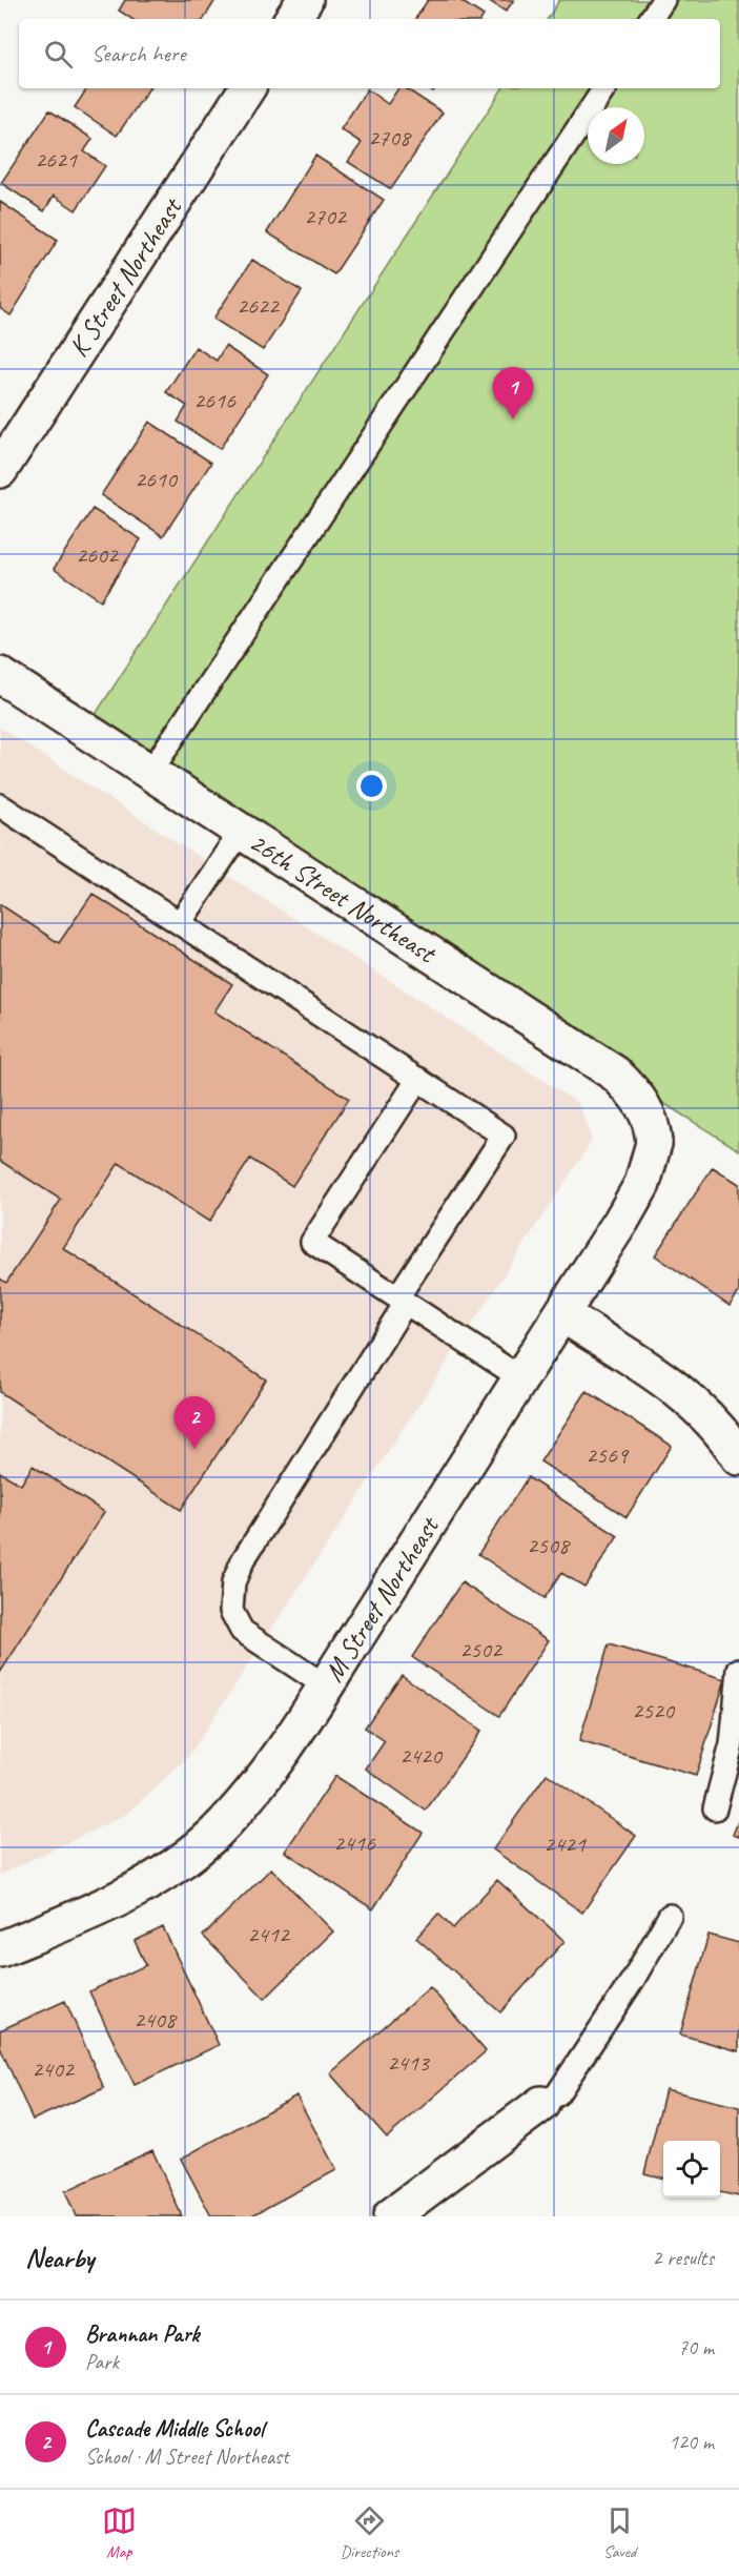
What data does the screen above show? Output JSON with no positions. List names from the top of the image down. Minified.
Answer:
{"streets":{"street":["K Street Northeast","26th Street Northeast","M Street Northeast"]},"crossings":[["26th Street Northeast","M Street Northeast"]],"house_numbers":["2708","2621","2702","2622","2616","2610","2602","2569","2508","2502","2520","2420","2416","2421","2412","2408","2413","2402"],"north":"top right","page":{"search":"Search here","pins":["1","2"],"heading":["Nearby","2 results"],"list":[{"mark":"1","name":"Brannan Park","note":"Park","value":"70 m"},{"mark":"2","name":"Cascade Middle School","note":"School · M Street Northeast","value":"120 m"}],"nav":["Map","Directions","Saved"]}}
